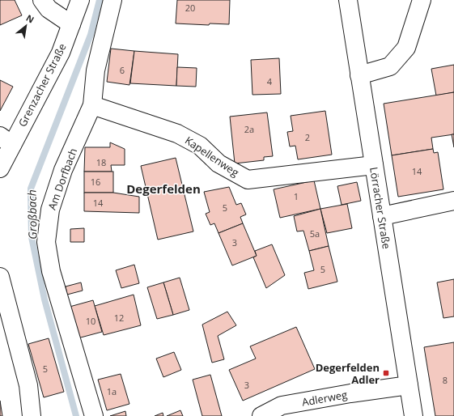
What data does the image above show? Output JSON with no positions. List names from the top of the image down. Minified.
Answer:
{"streets":{"street":["Grenzacher Straße","Kapellenweg","Am Dorfbach","Lörracher Straße","Adlerweg"]},"crossings":[["Kapellenweg","Am Dorfbach"],["Kapellenweg","Lörracher Straße"],["Lörracher Straße","Adlerweg"]],"districts":["Degerfelden"],"water":["Großbach"],"places":{"transit":["Degerfelden Adler"]},"house_numbers":["20","6","4","2a","2","18","14","16","1","14","5","5a","3","5","12","10","5","8","3","1a"],"north":"top right"}
